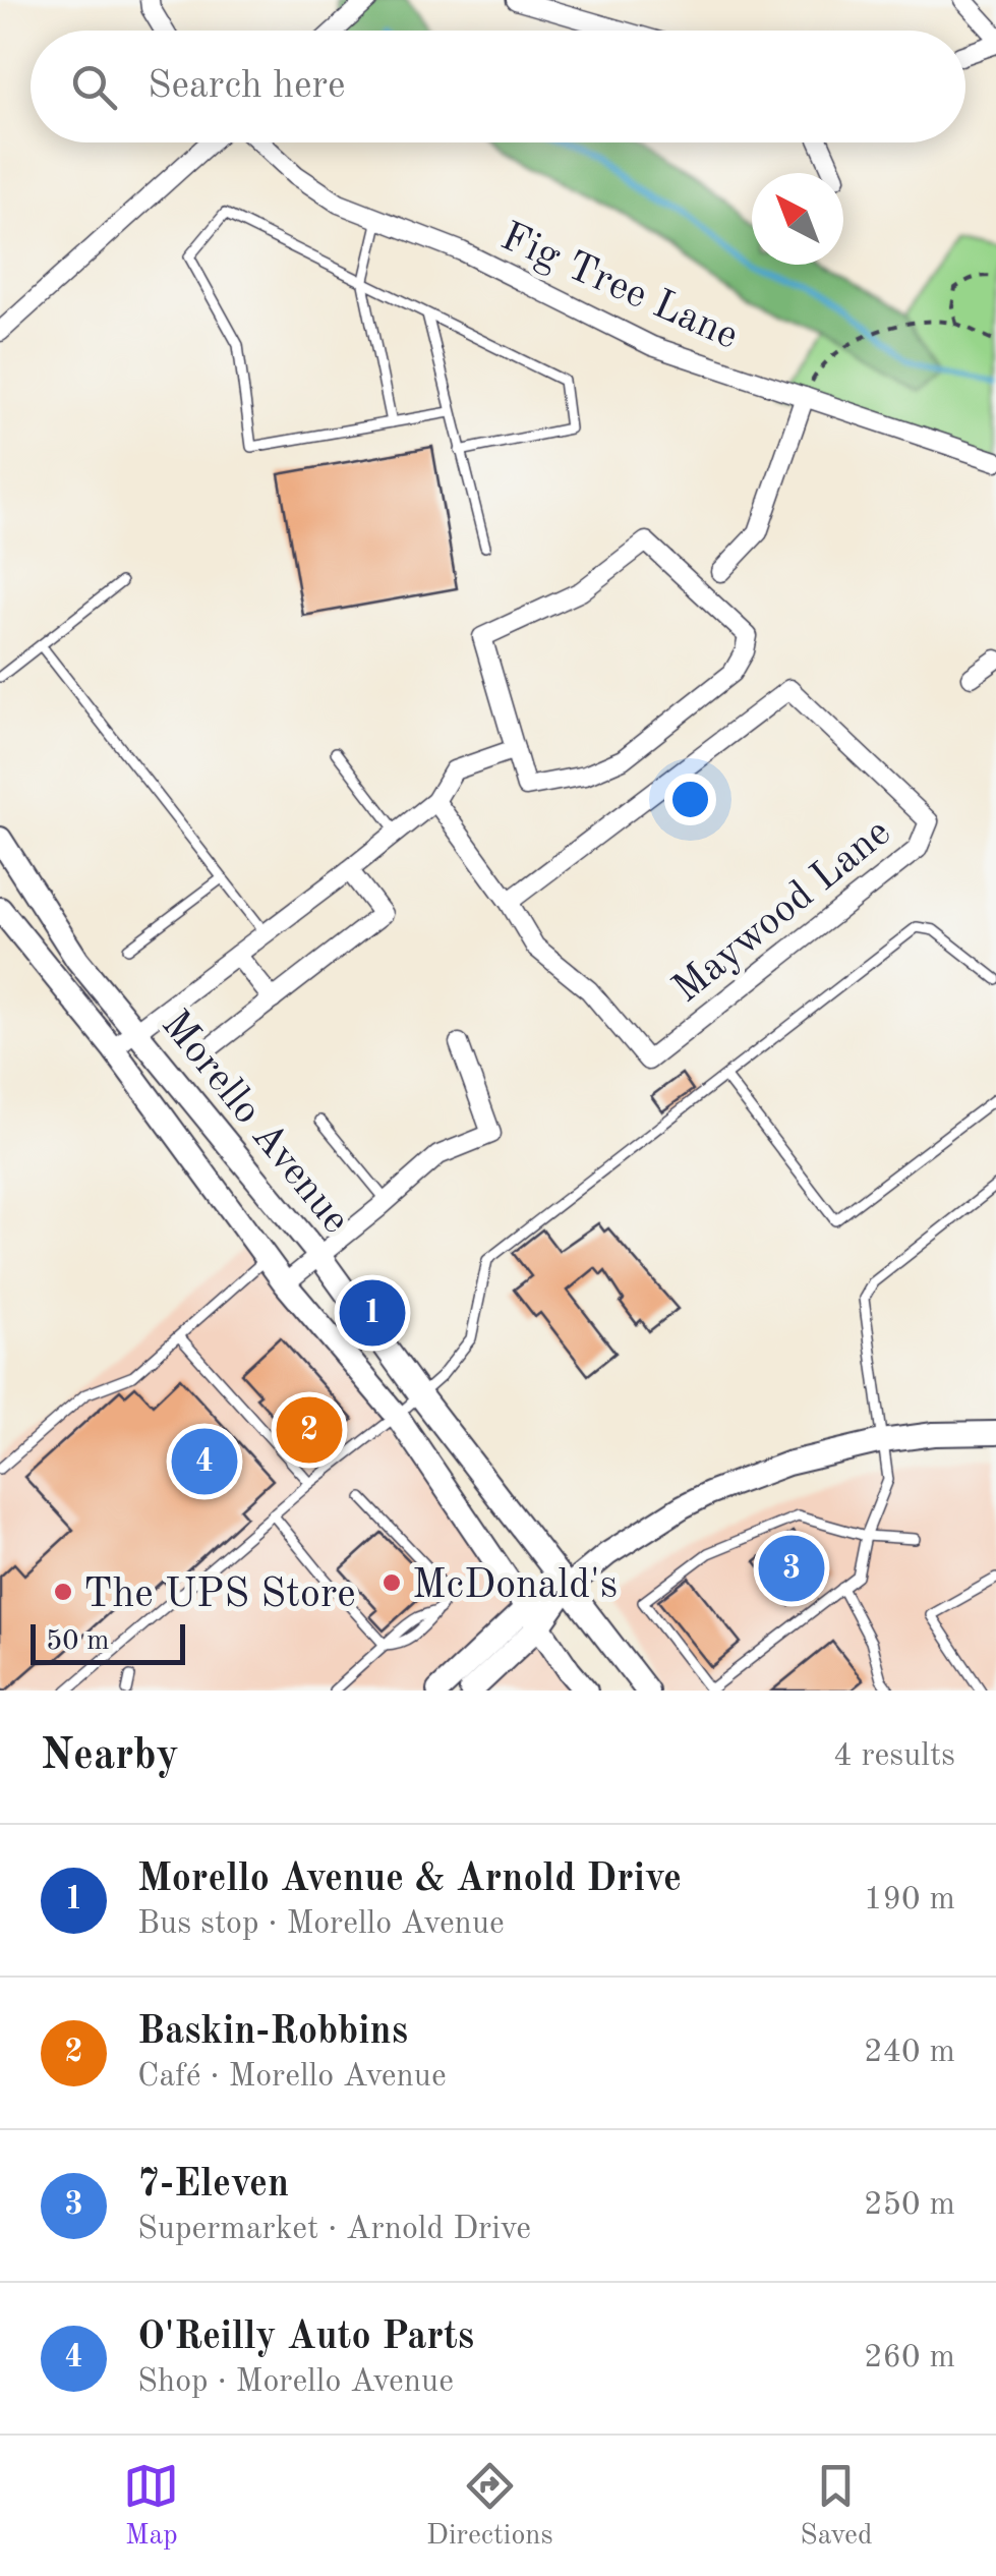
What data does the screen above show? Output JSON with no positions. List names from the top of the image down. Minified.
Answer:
{"streets":{"street":["Fig Tree Lane","Maywood Lane","Morello Avenue"]},"places":["McDonald's","The UPS Store"],"scale_bar":"50 m","north":"top left","page":{"search":"Search here","pins":["1","2","4","3"],"scale":"50 m","heading":["Nearby","4 results"],"list":[{"mark":"1","name":"Morello Avenue & Arnold Drive","note":"Bus stop · Morello Avenue","value":"190 m"},{"mark":"2","name":"Baskin-Robbins","note":"Café · Morello Avenue","value":"240 m"},{"mark":"3","name":"7-Eleven","note":"Supermarket · Arnold Drive","value":"250 m"},{"mark":"4","name":"O'Reilly Auto Parts","note":"Shop · Morello Avenue","value":"260 m"}],"nav":["Map","Directions","Saved"]}}
